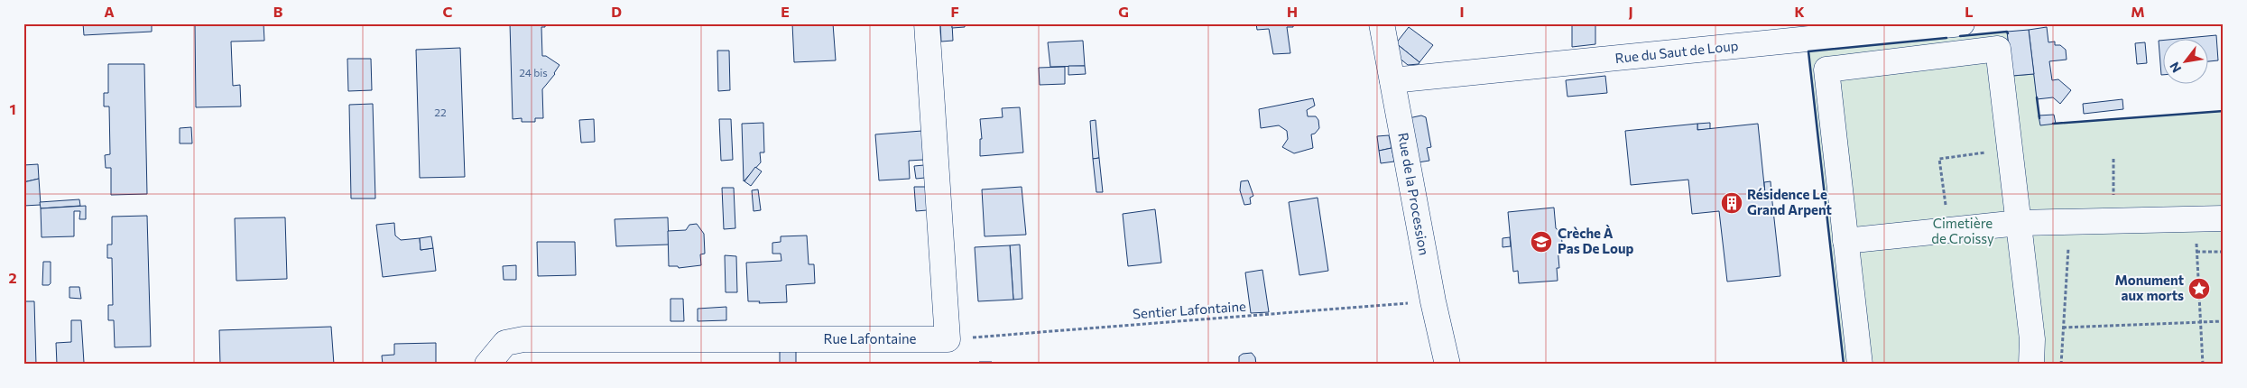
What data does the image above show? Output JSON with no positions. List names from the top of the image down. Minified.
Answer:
{"streets":{"street":["Rue du Saut de Loup","Rue de la Procession","Rue Lafontaine"],"path":["Sentier Lafontaine"]},"crossings":[["Rue du Saut de Loup","Rue de la Procession"],["Rue de la Procession","Sentier Lafontaine"],["Sentier Lafontaine","Rue Lafontaine"]],"parks":["Cimetière de Croissy"],"places":{"building":["Résidence Le Grand Arpent"],"school or university":["Crèche À Pas De Loup"],"place":["Monument aux morts"]},"house_numbers":["24 bis","22"],"north":"bottom left","grid":{"columns":["A","B","C","D","E","F","G","H","I","J","K","L","M"],"rows":["1","2"]}}
